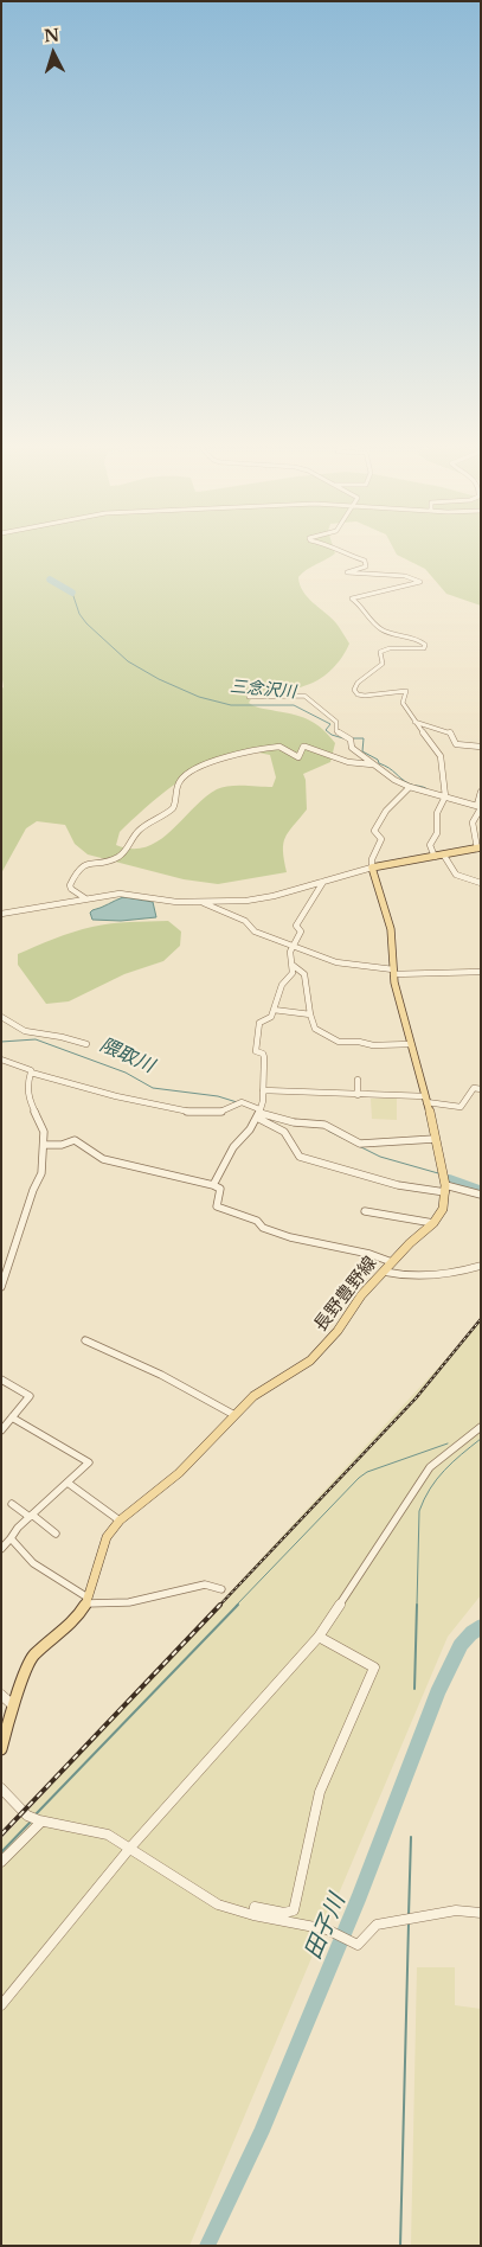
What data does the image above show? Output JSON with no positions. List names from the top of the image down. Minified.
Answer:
{"streets":{"main road":["長野豊野線"]},"water":["三念沢川","隈取川","田子川"],"north":"top"}
